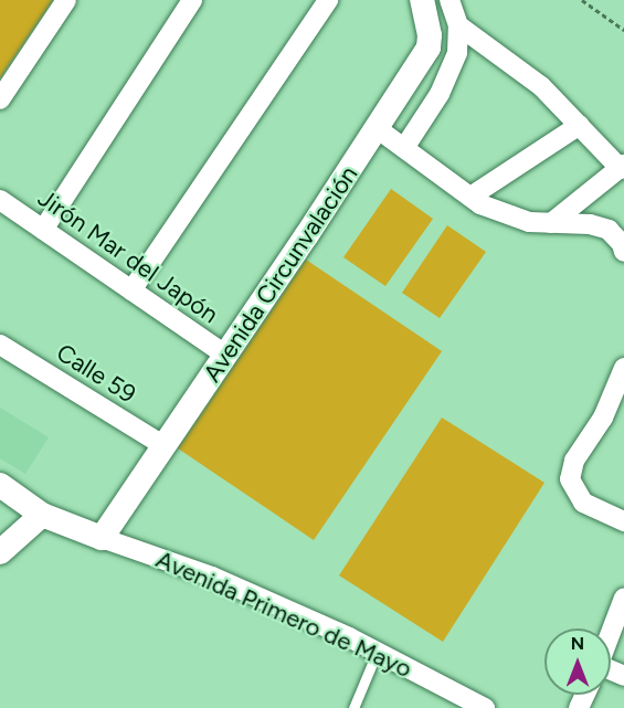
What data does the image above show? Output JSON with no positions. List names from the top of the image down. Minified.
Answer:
{"streets":{"street":["Jirón Mar del Japón","Avenida Circunvalación","Calle 59","Avenida Primero de Mayo"]},"crossings":[["Jirón Mar del Japón","Avenida Circunvalación"],["Avenida Circunvalación","Calle 59"],["Avenida Circunvalación","Avenida Primero de Mayo"]],"north":"top"}
